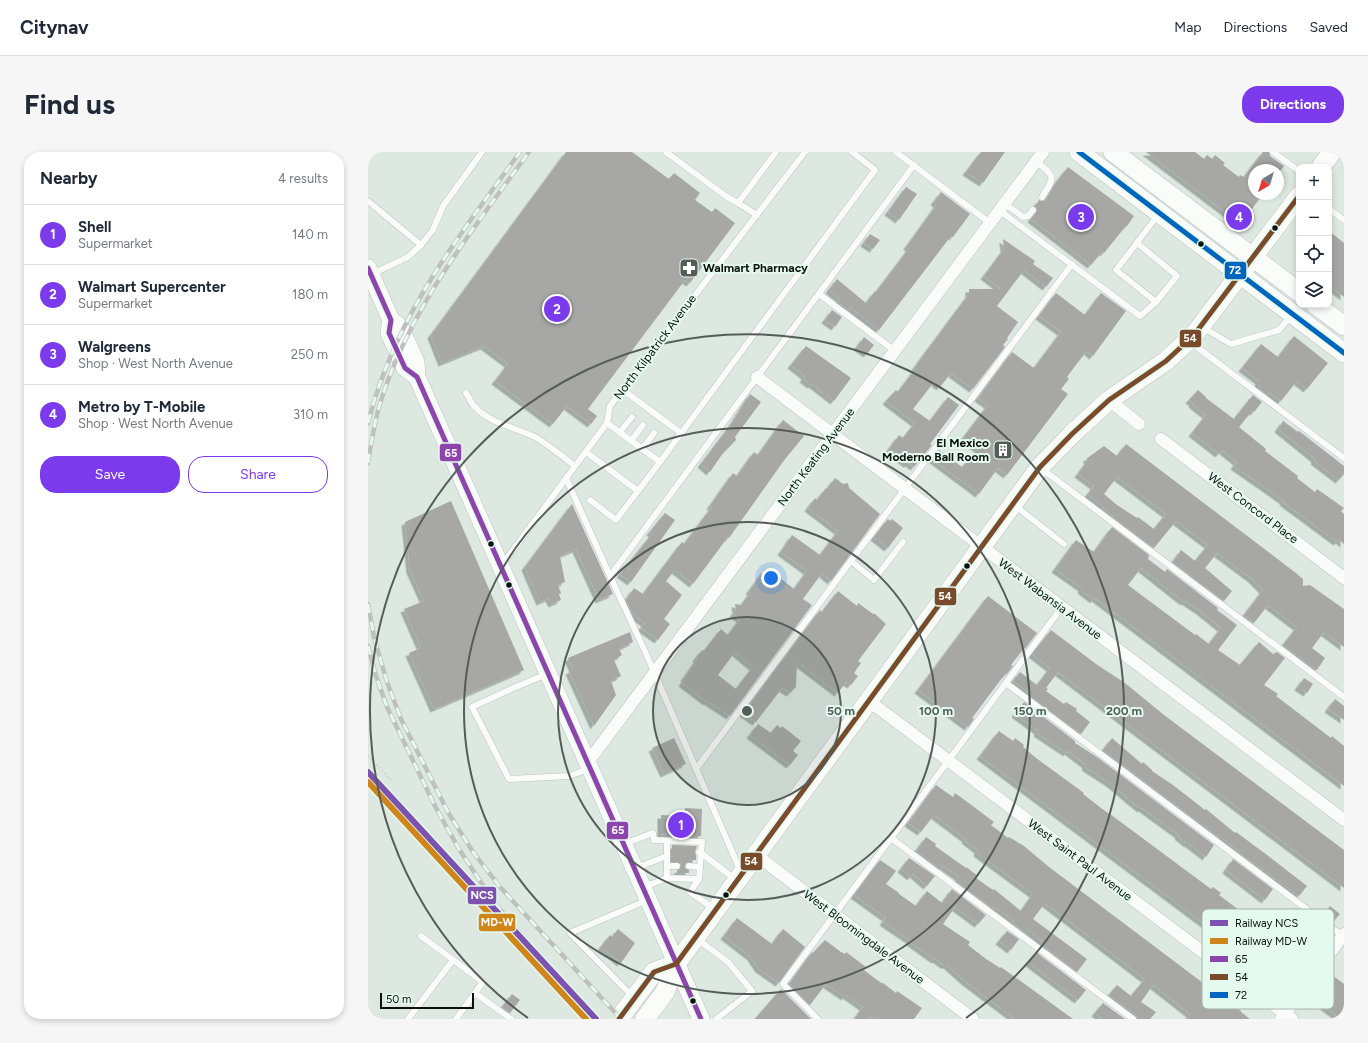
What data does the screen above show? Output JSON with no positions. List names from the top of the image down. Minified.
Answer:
{"streets":{"street":["North Keating Avenue","West Concord Place","West Wabansia Avenue","West Saint Paul Avenue","West Bloomingdale Avenue"],"lane":["North Kilpatrick Avenue"]},"crossings":[["North Keating Avenue","West Wabansia Avenue"]],"places":{"pharmacy":["Walmart Pharmacy"],"building":["El Mexico Moderno Ball Room"]},"lines":["transit line 72","transit line 54","transit line 65","rail line NCS","rail line MD-W"],"legend":["Railway NCS","Railway MD-W","65","54","72"],"scale_bar":"50 m","north":"bottom left","page":{"header":"Citynav","nav":["Map","Directions","Saved"],"buttons":["Directions",["Save","Share"]],"title":"Find us","heading":["Nearby","4 results"],"map_buttons":["+","−"],"pins":["3","4","2","1"],"list":[{"mark":"1","name":"Shell","note":"Supermarket","value":"140 m"},{"mark":"2","name":"Walmart Supercenter","note":"Supermarket","value":"180 m"},{"mark":"3","name":"Walgreens","note":"Shop · West North Avenue","value":"250 m"},{"mark":"4","name":"Metro by T-Mobile","note":"Shop · West North Avenue","value":"310 m"}],"scale":"50 m"},"rings":["50 m","100 m","150 m","200 m"]}
